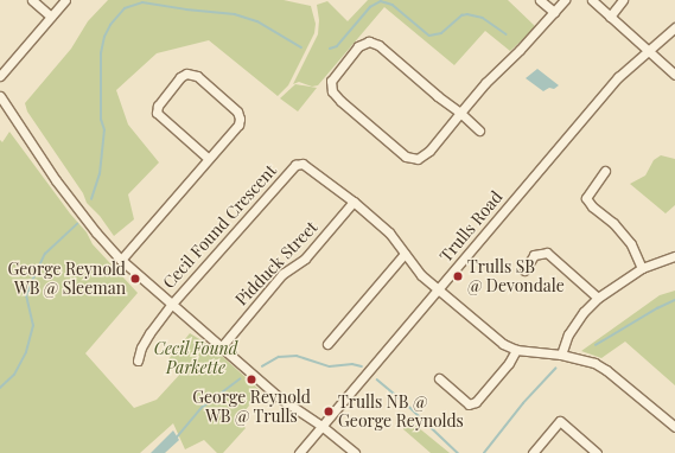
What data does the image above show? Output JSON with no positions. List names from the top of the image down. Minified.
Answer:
{"streets":{"street":["Cecil Found Crescent","Trulls Road","Pidduck Street"]},"crossings":[["Cecil Found Crescent","Trulls Road"],["Cecil Found Crescent","Pidduck Street"]],"parks":["Cecil Found Parkette"],"places":["Trulls SB @ Devondale","George Reynold WB @ Sleeman","George Reynold WB @ Trulls","Trulls NB @ George Reynolds"]}
